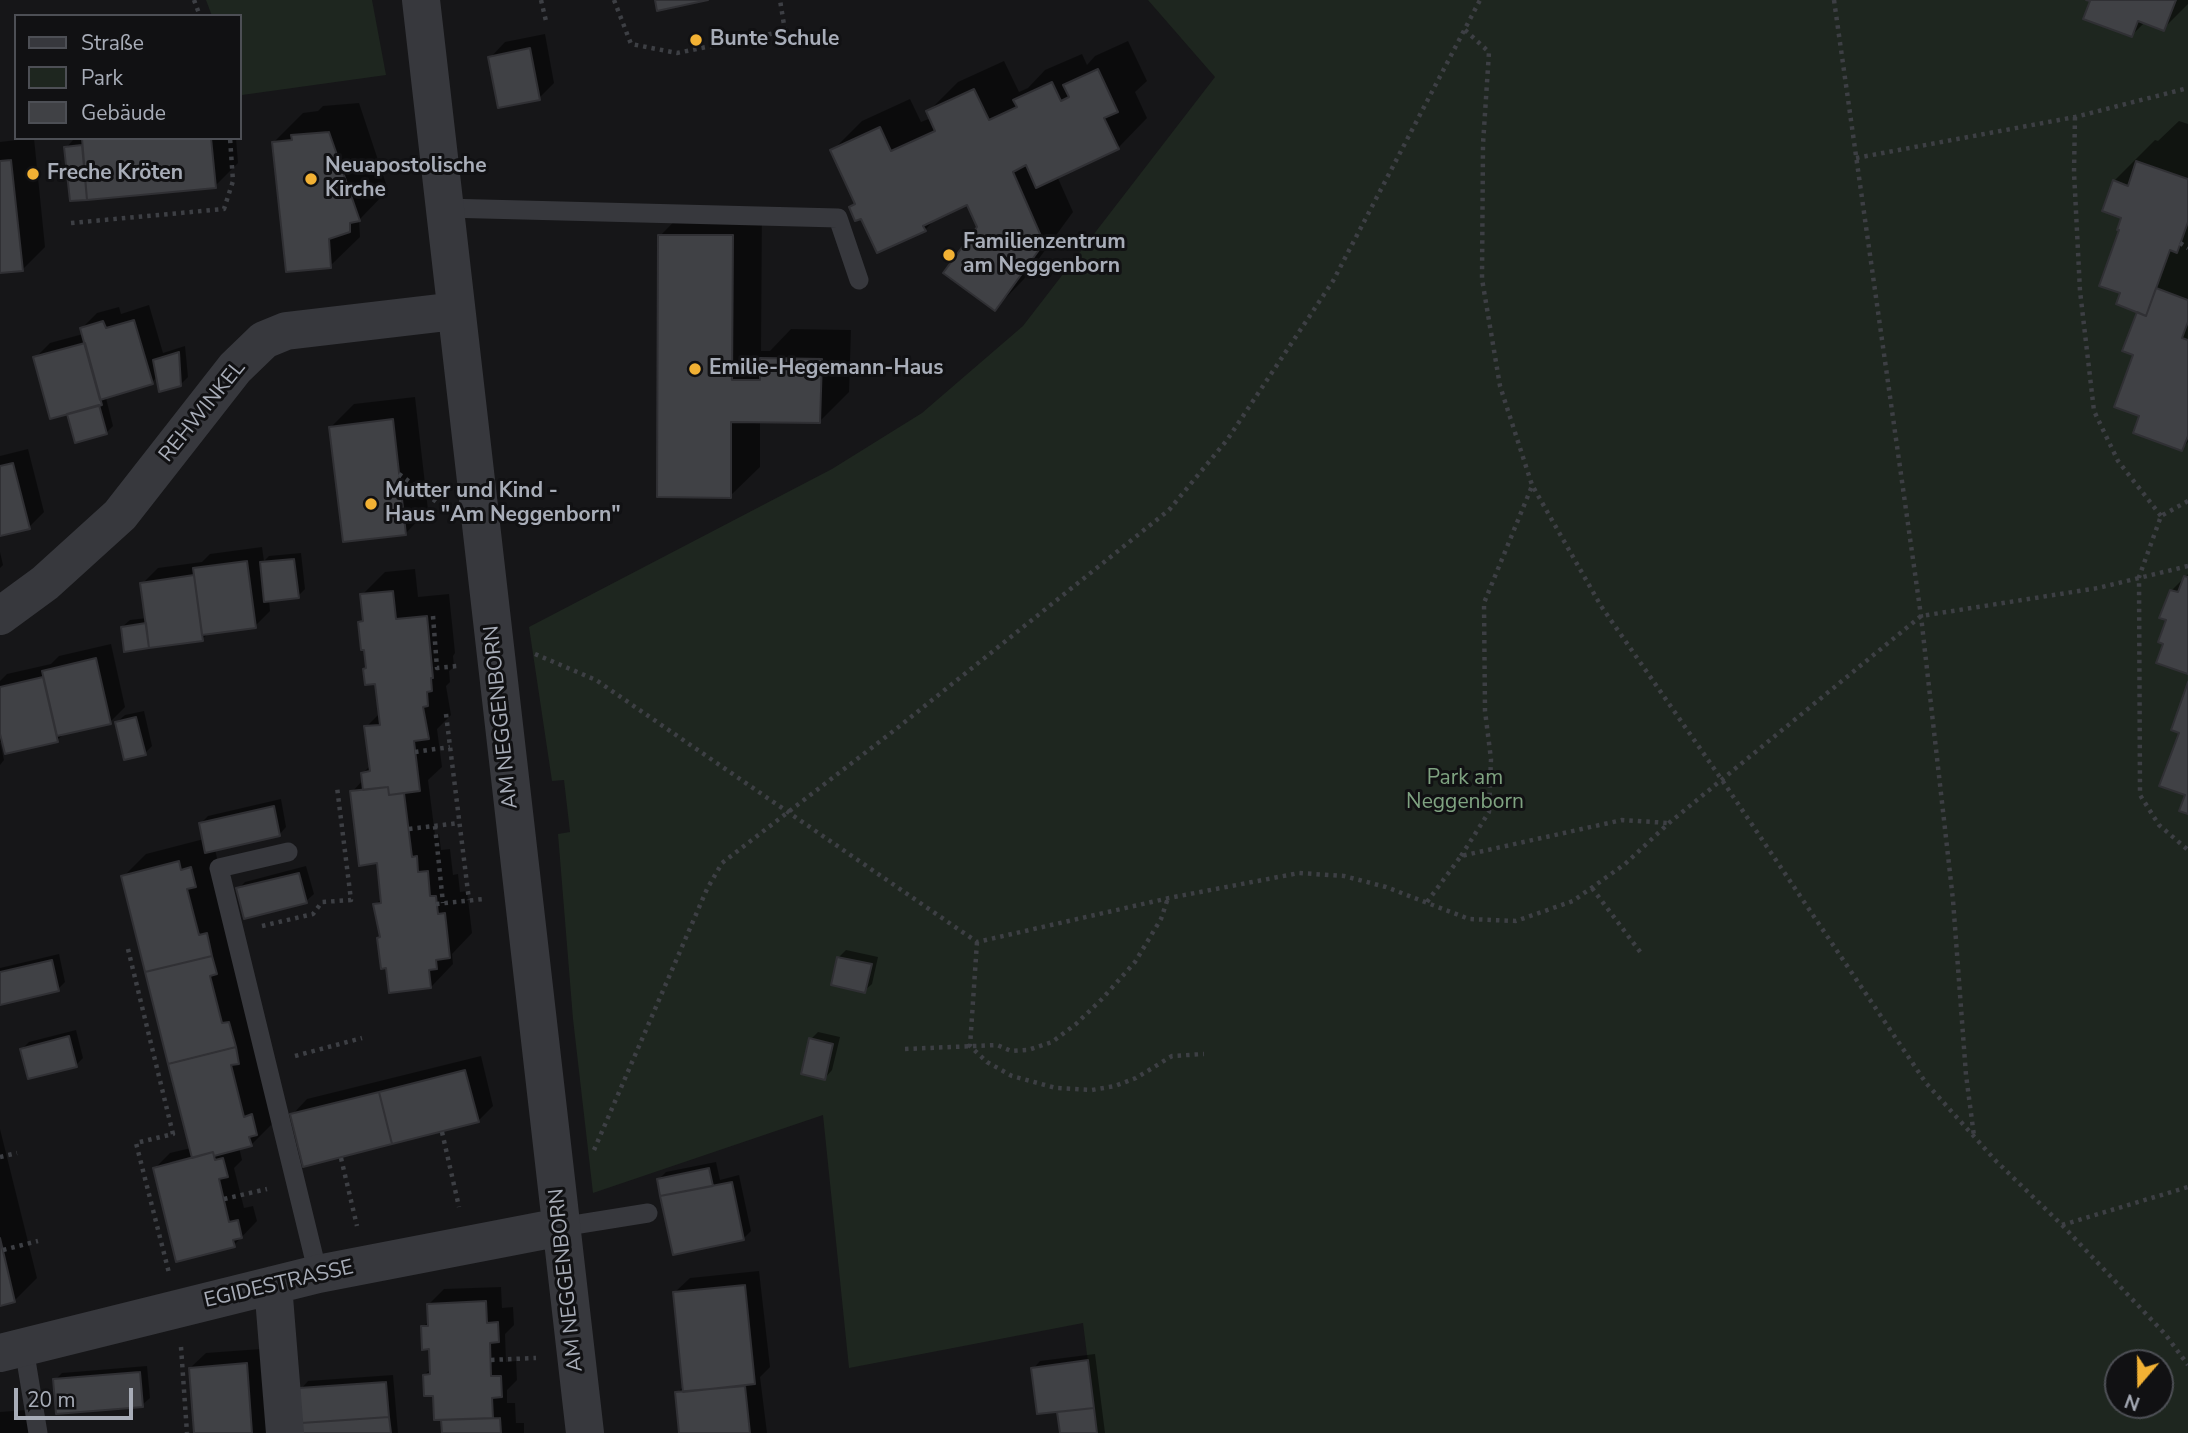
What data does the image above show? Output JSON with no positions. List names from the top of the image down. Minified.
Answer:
{"streets":{"street":["REHWINKEL","AM NEGGENBORN","EGIDESTRASSE"]},"crossings":[["REHWINKEL","AM NEGGENBORN"],["AM NEGGENBORN","EGIDESTRASSE"]],"parks":["Park am Neggenborn"],"places":["Bunte Schule","Freche Kröten","Neuapostolische Kirche","Familienzentrum am Neggenborn","Emilie-Hegemann-Haus","Mutter und Kind - Haus \"Am Neggenborn\""],"legend":["Straße","Park","Gebäude"],"scale_bar":"20 m","north":"bottom"}
